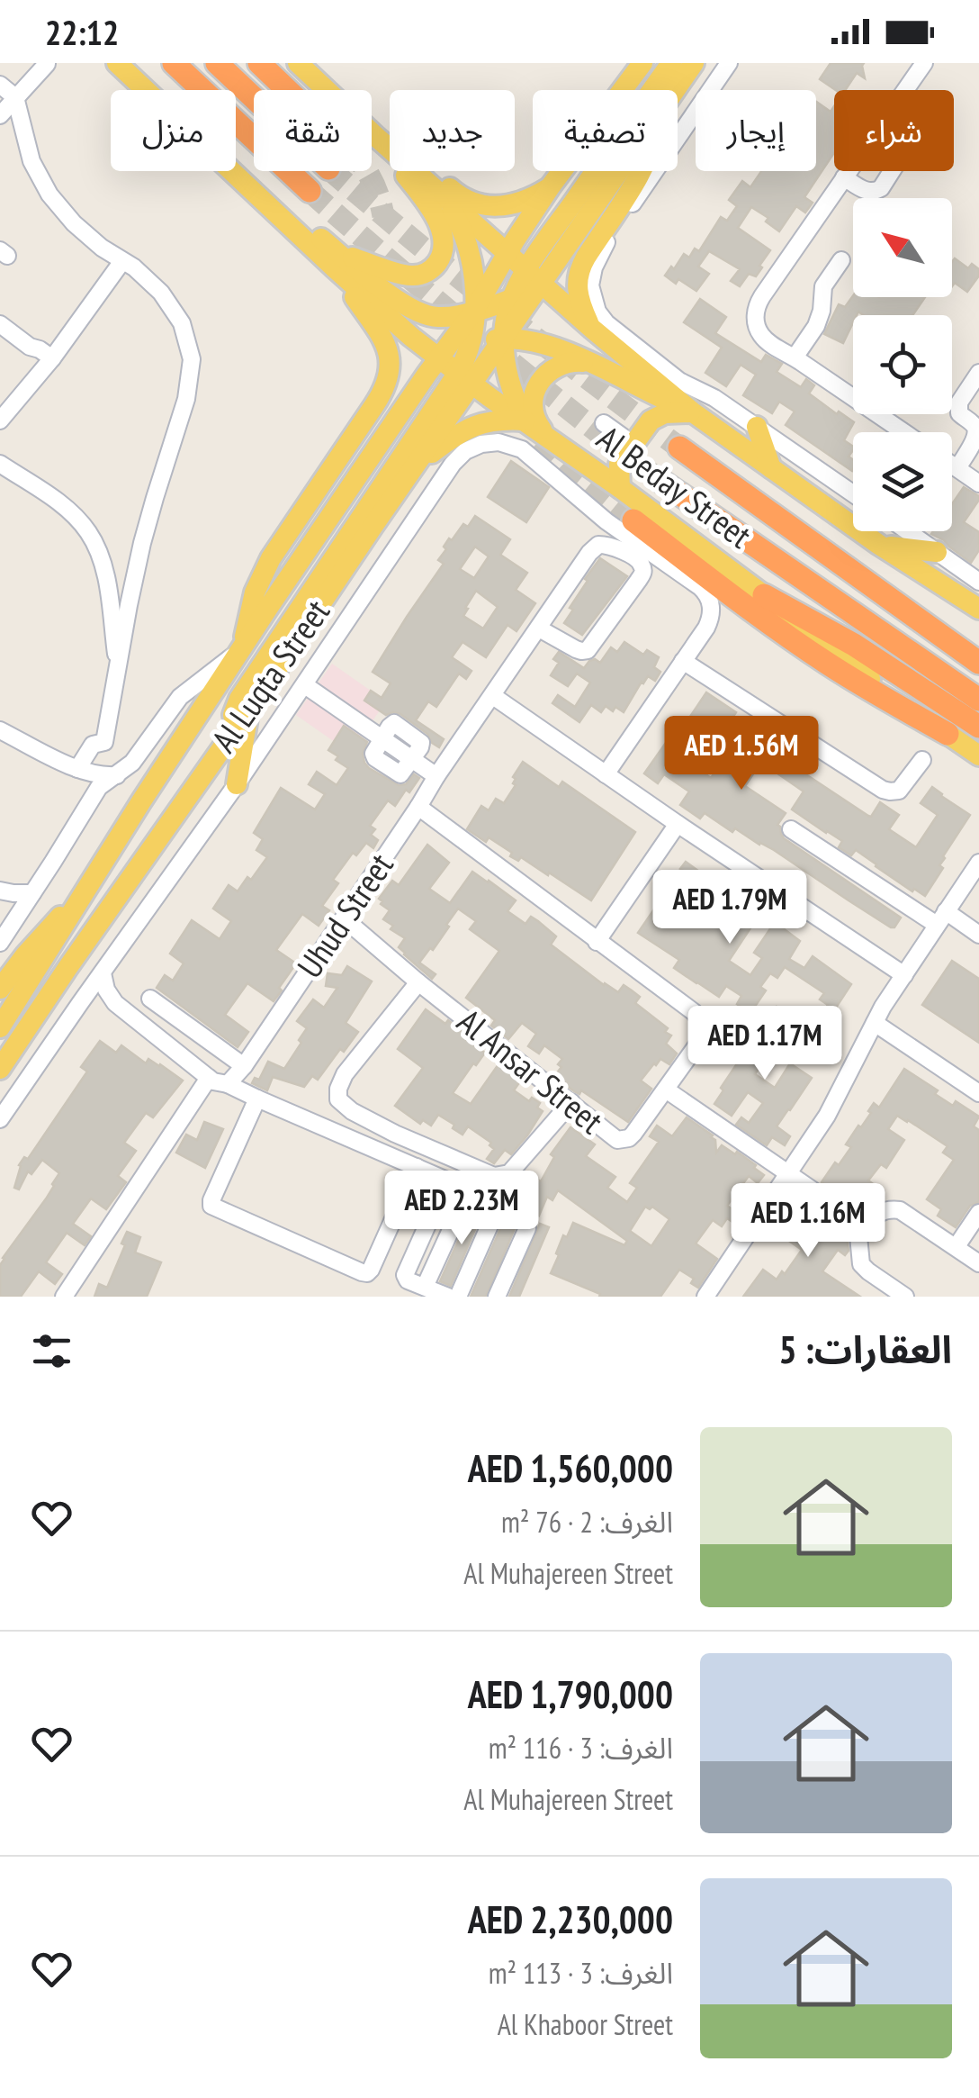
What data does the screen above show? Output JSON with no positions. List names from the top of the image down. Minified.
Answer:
{"streets":{"highway":["Al Beday Street"],"main road":["Al Luqta Street"],"street":["Uhud Street","Al Ansar Street"]},"crossings":[["Al Beday Street","Al Luqta Street"],["Uhud Street","Al Ansar Street"]],"north":"top left","page":{"status":"22:12","chip":["شراء","إيجار","تصفية","جديد","شقة","منزل"],"price":["AED 1.56M","AED 1.79M","AED 1.17M","AED 2.23M","AED 1.16M"],"heading":"العقارات: 5","list":[{"name":"AED 1,560,000","note":"الغرف: 2 · 76 m² · Al Muhajereen Street"},{"name":"AED 1,790,000","note":"الغرف: 3 · 116 m² · Al Muhajereen Street"},{"name":"AED 2,230,000","note":"الغرف: 3 · 113 m² · Al Khaboor Street"}]}}
